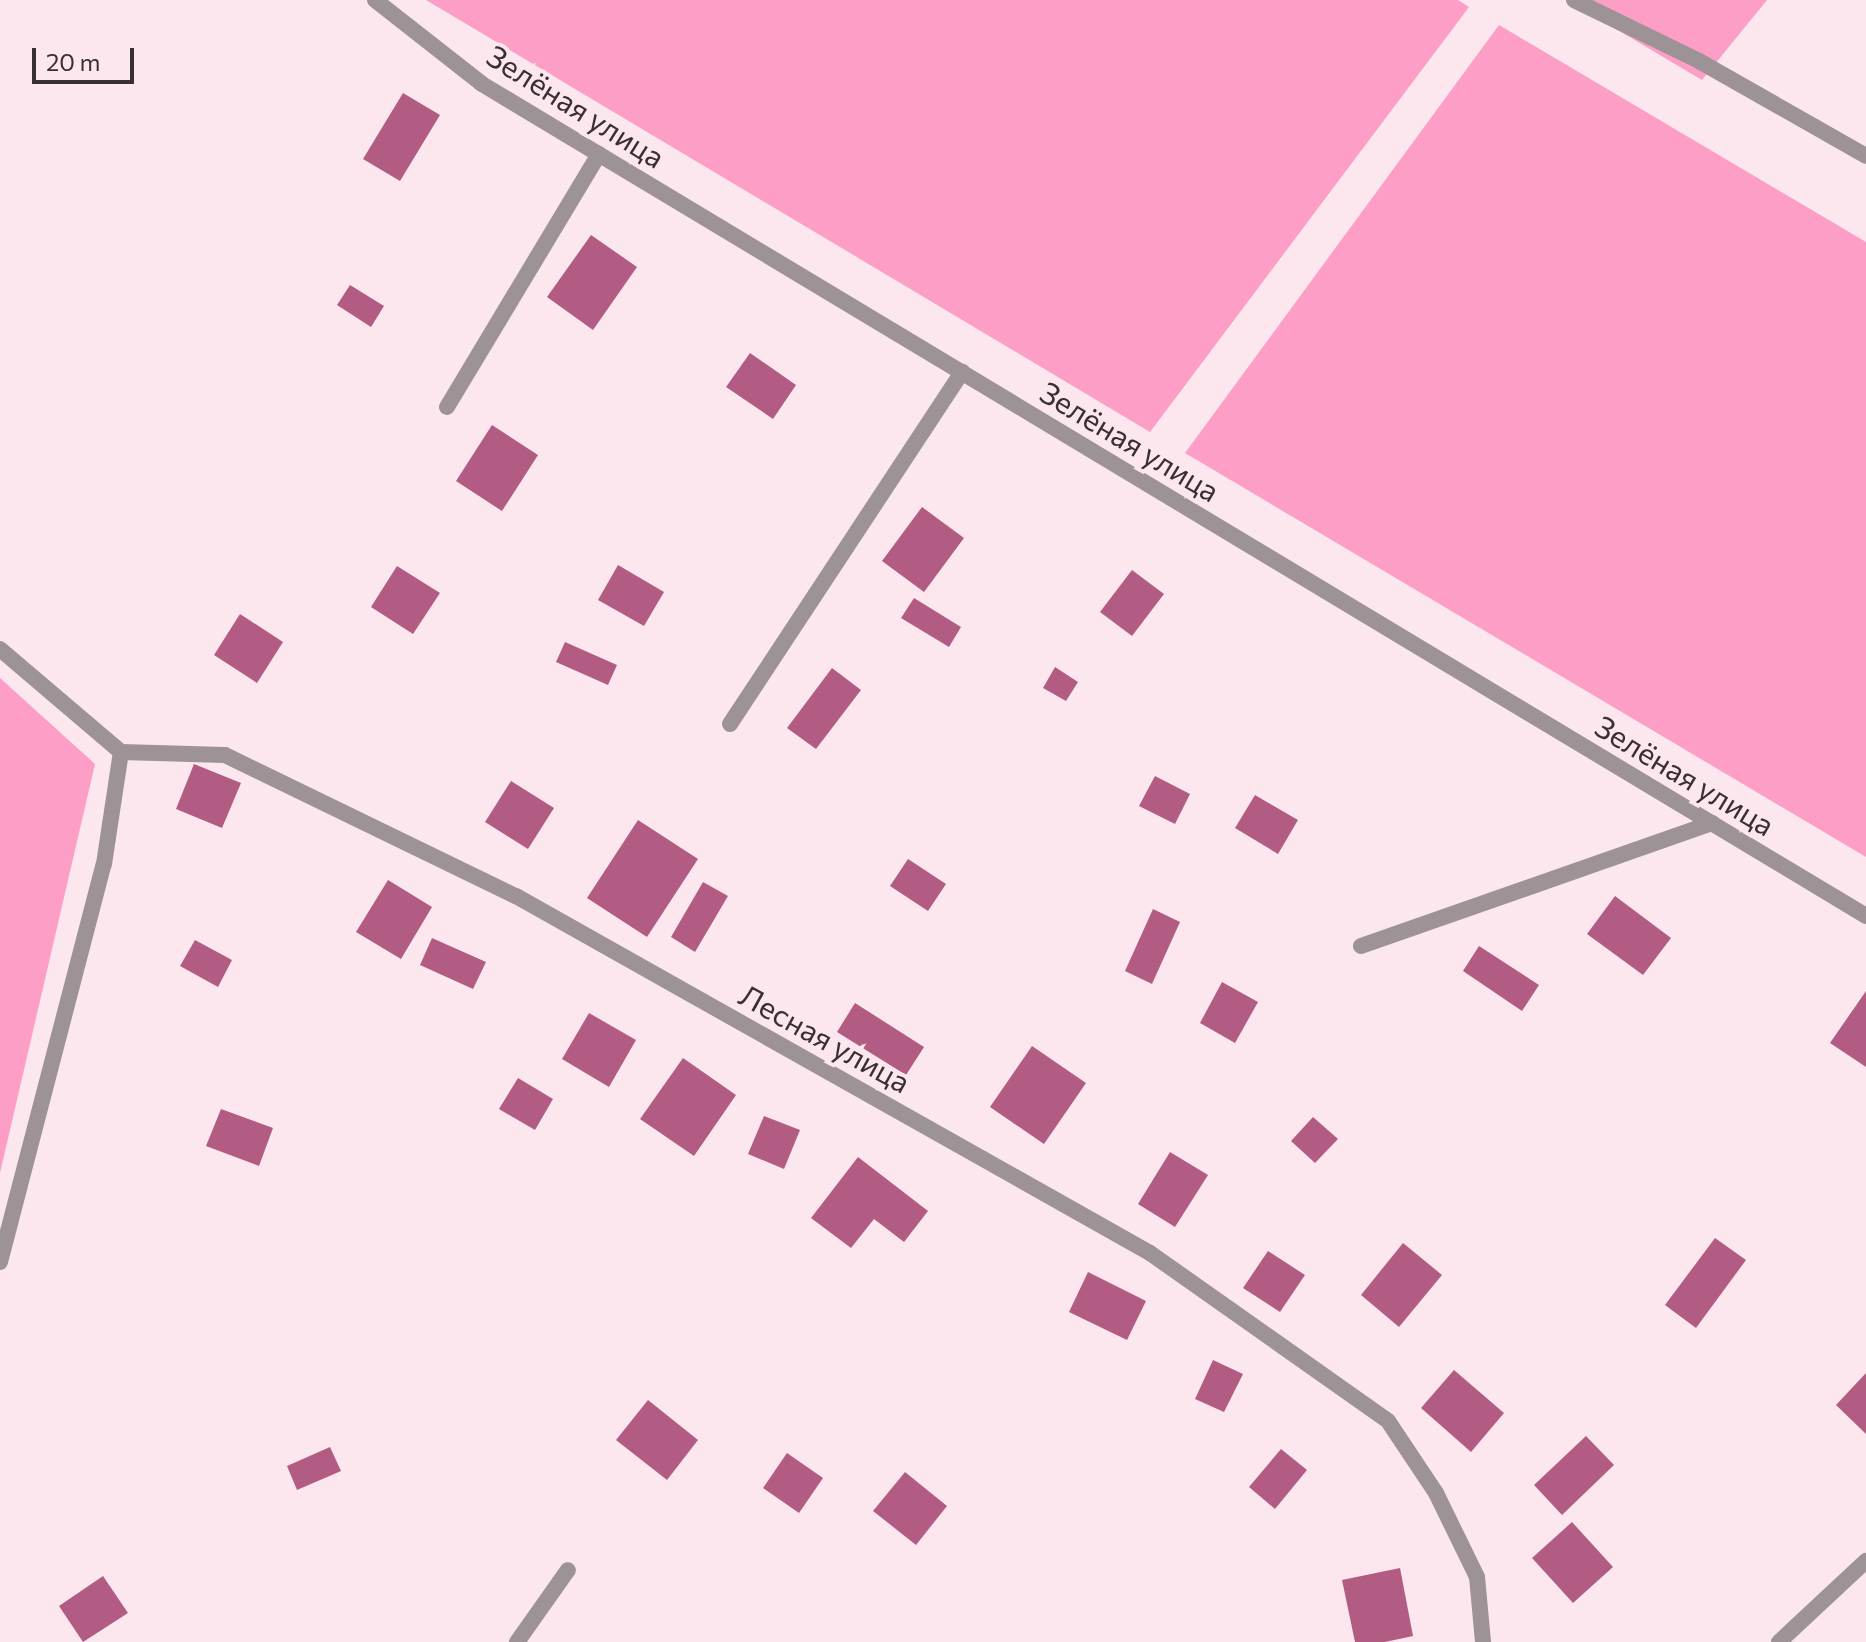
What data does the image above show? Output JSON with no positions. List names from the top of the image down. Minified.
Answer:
{"streets":{"street":["Зелёная улица","Лесная улица"]},"scale_bar":"20 m"}
